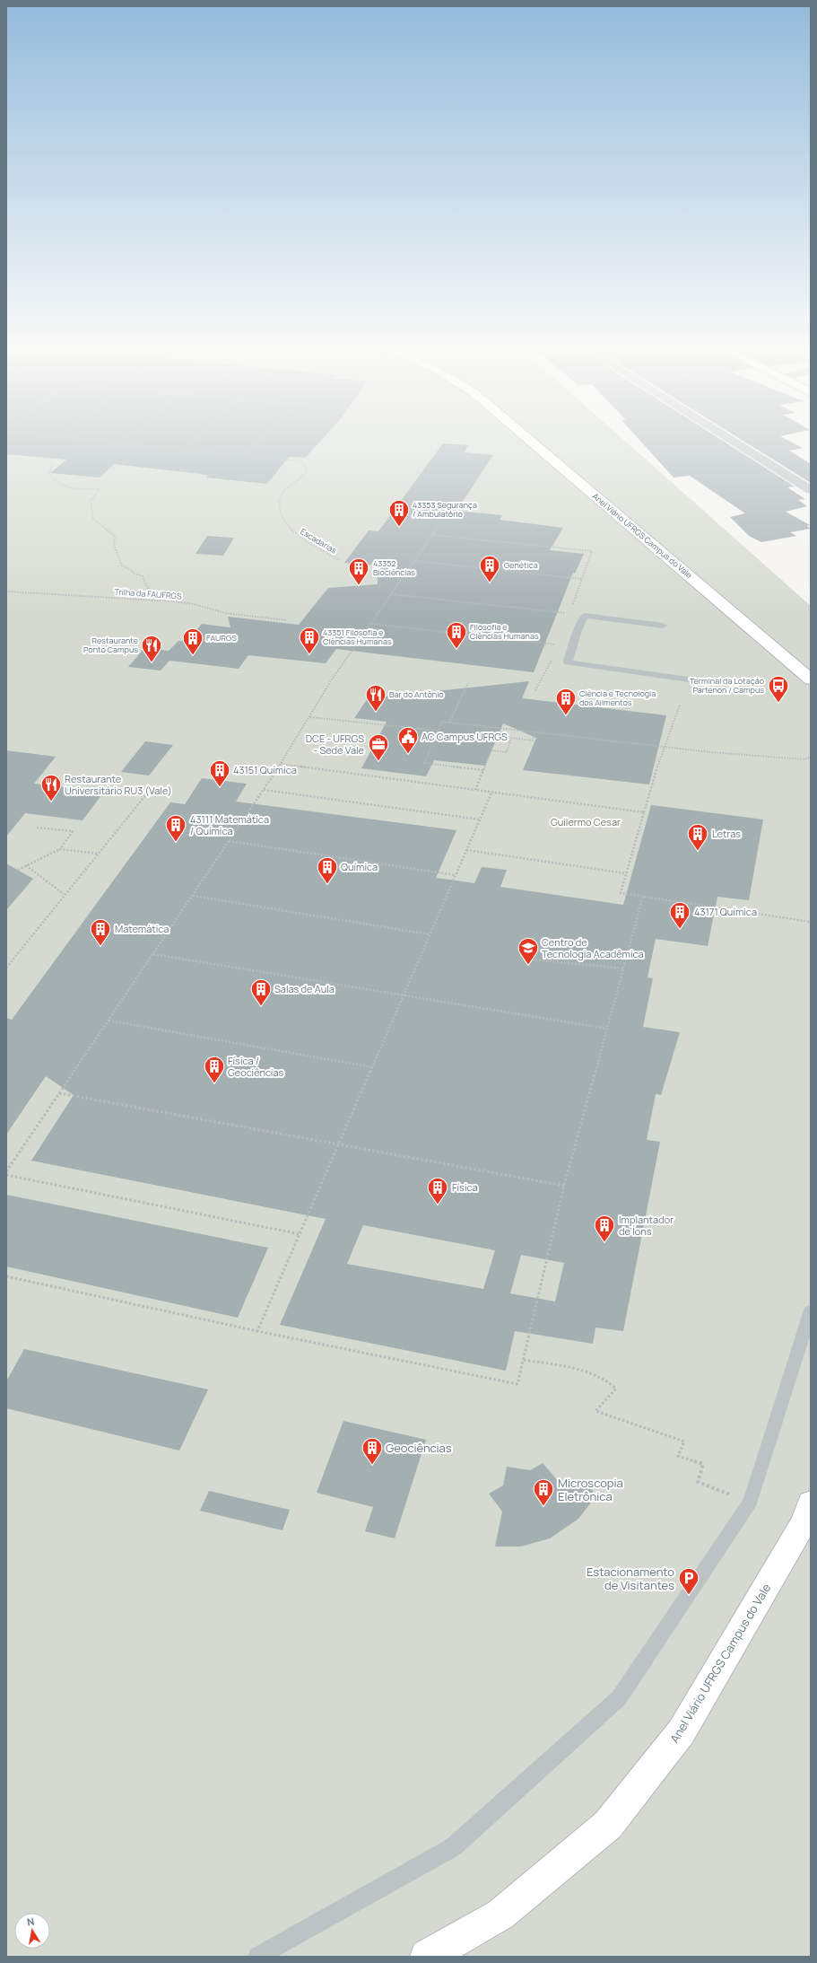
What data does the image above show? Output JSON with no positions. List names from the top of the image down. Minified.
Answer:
{"streets":{"street":["Anel Viário UFRGS Campus do Vale"],"path":["Escadarias","Trilha da FAUFRGS"]},"parks":["Guilermo Cesar"],"places":{"building":["43353 Segurança / Ambulatório","Genética","43352 Biociências","Filosofia e Ciências Humanas","43351 Filosofia e Ciências Humanas","FAURGS","Ciência e Tecnologia dos Alimentos","43151 Química","43111 Matemática / Química","Letras","Química","43171 Química","Matemática","Salas de Aula","Física / Geociências","Física","Implantador de Íons","Geociências","Microscopia Eletrônica"],"restaurant":["Restaurante Ponto Campus","Bar do Antônio","Restaurante Universitário RU3 (Vale)"],"bus stop":["Terminal da Lotação Partenon / Campus"],"public building":["AC Campus UFRGS"],"office":["DCE - UFRGS - Sede Vale"],"school or university":["Centro de Tecnologia Acadêmica"],"parking":["Estacionamento de Visitantes"]},"north":"top"}
